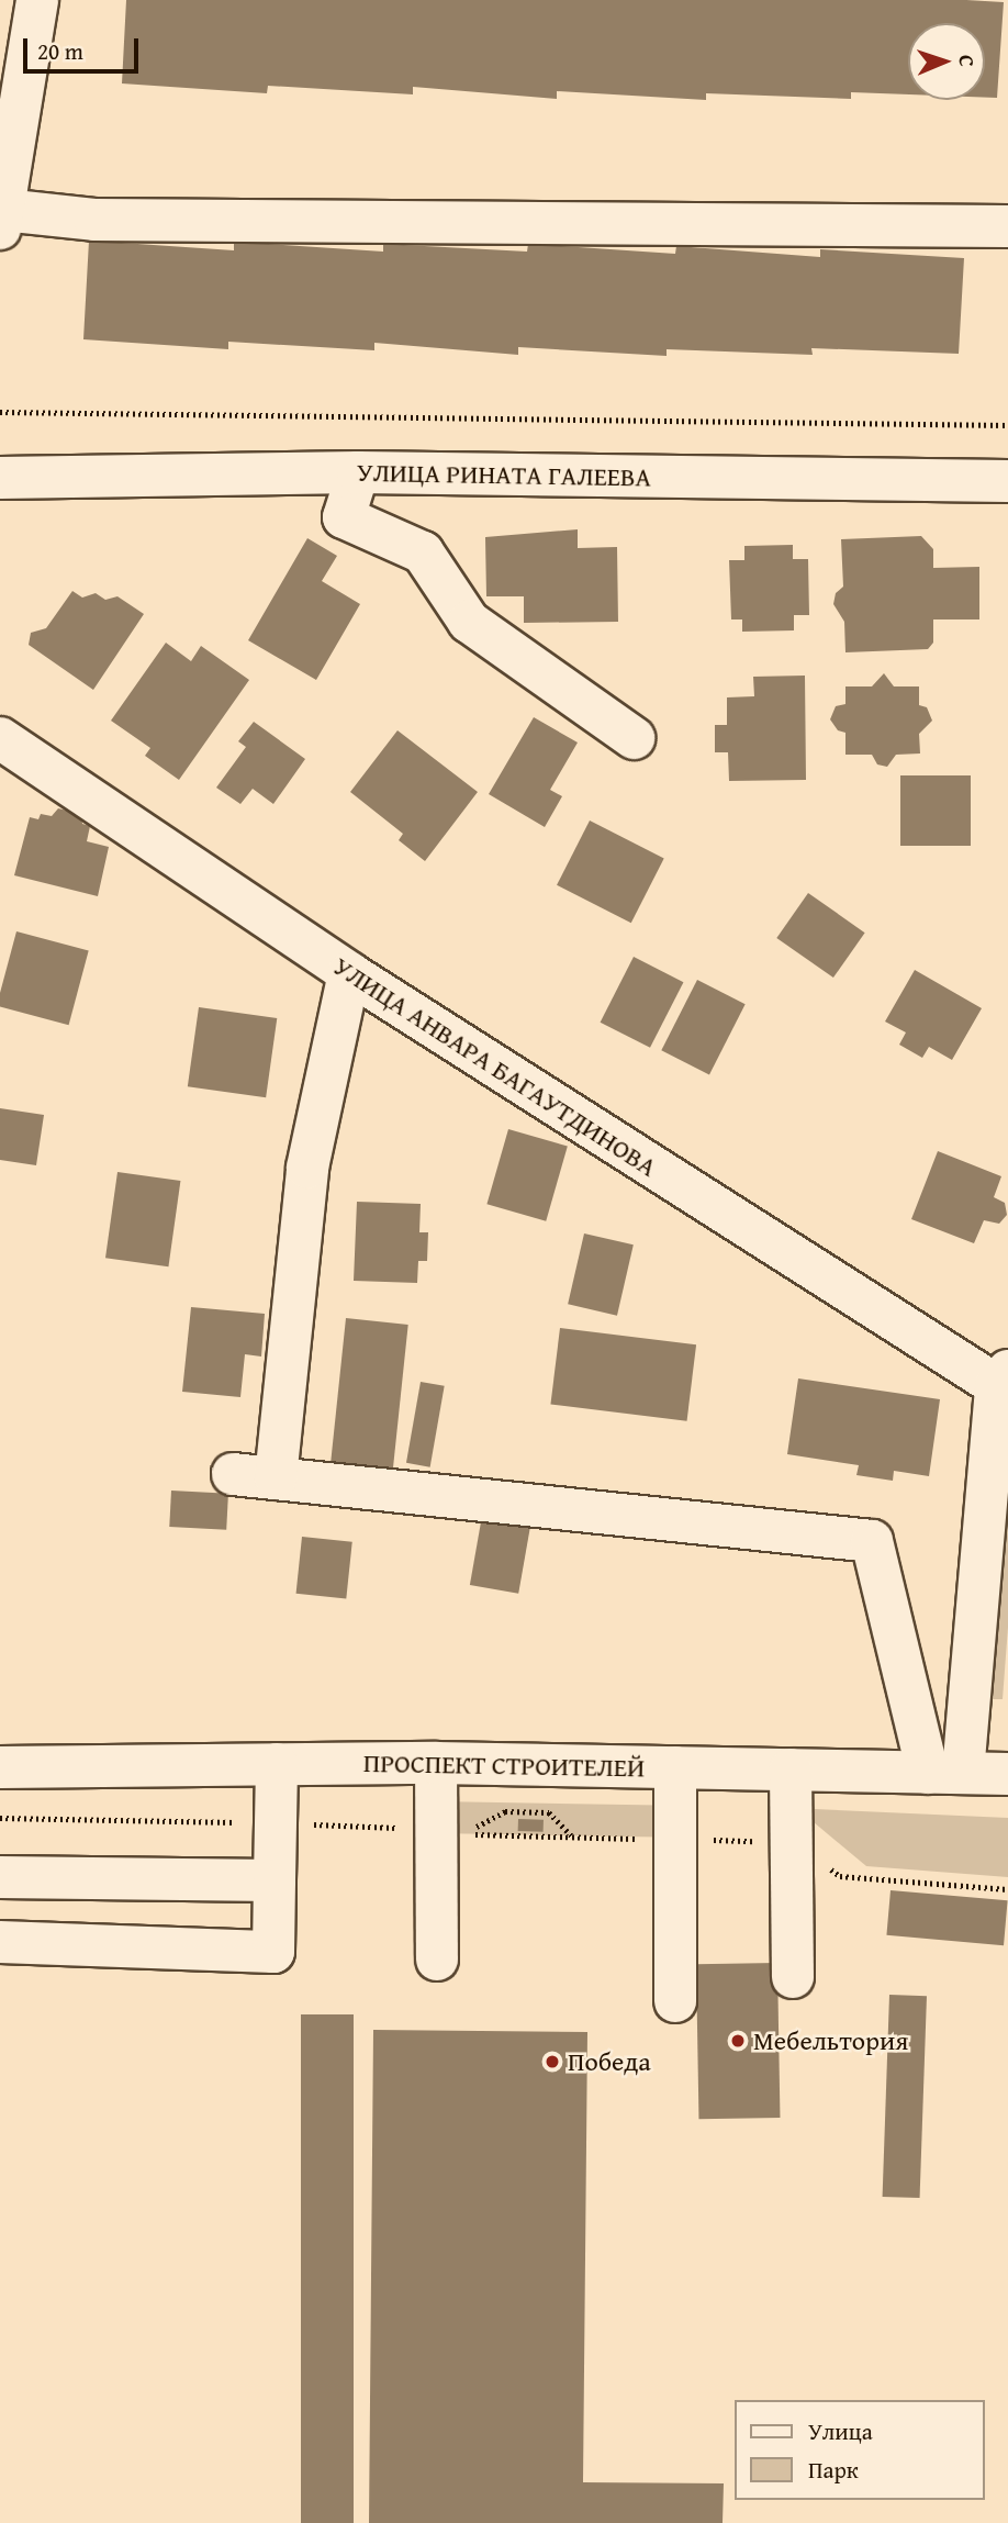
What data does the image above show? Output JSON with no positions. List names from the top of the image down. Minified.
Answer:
{"streets":{"street":["УЛИЦА РИНАТА ГАЛЕЕВА","УЛИЦА АНВАРА БАГАУТДИНОВА","ПРОСПЕКТ СТРОИТЕЛЕЙ"]},"places":["Мебельтория","Победа"],"legend":["Улица","Парк"],"scale_bar":"20 m","north":"right"}
